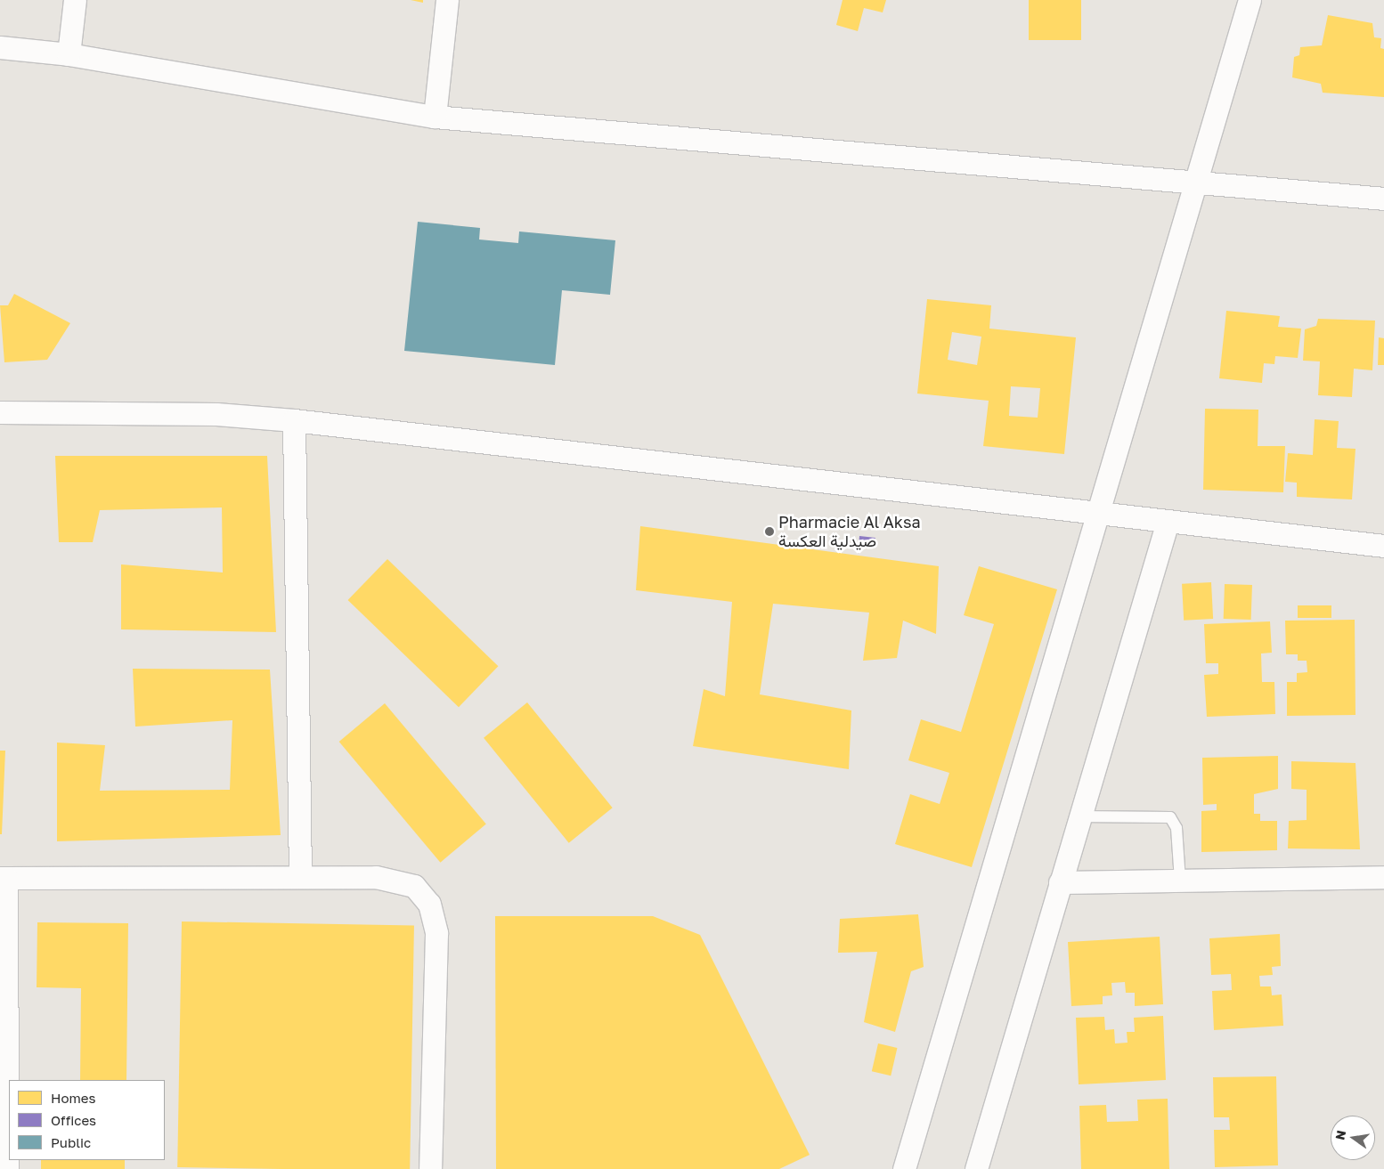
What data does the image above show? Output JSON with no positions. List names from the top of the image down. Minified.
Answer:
{"places":["Pharmacie Al Aksa صيدلية العكسة"],"legend":["Homes","Offices","Public"],"north":"left"}
